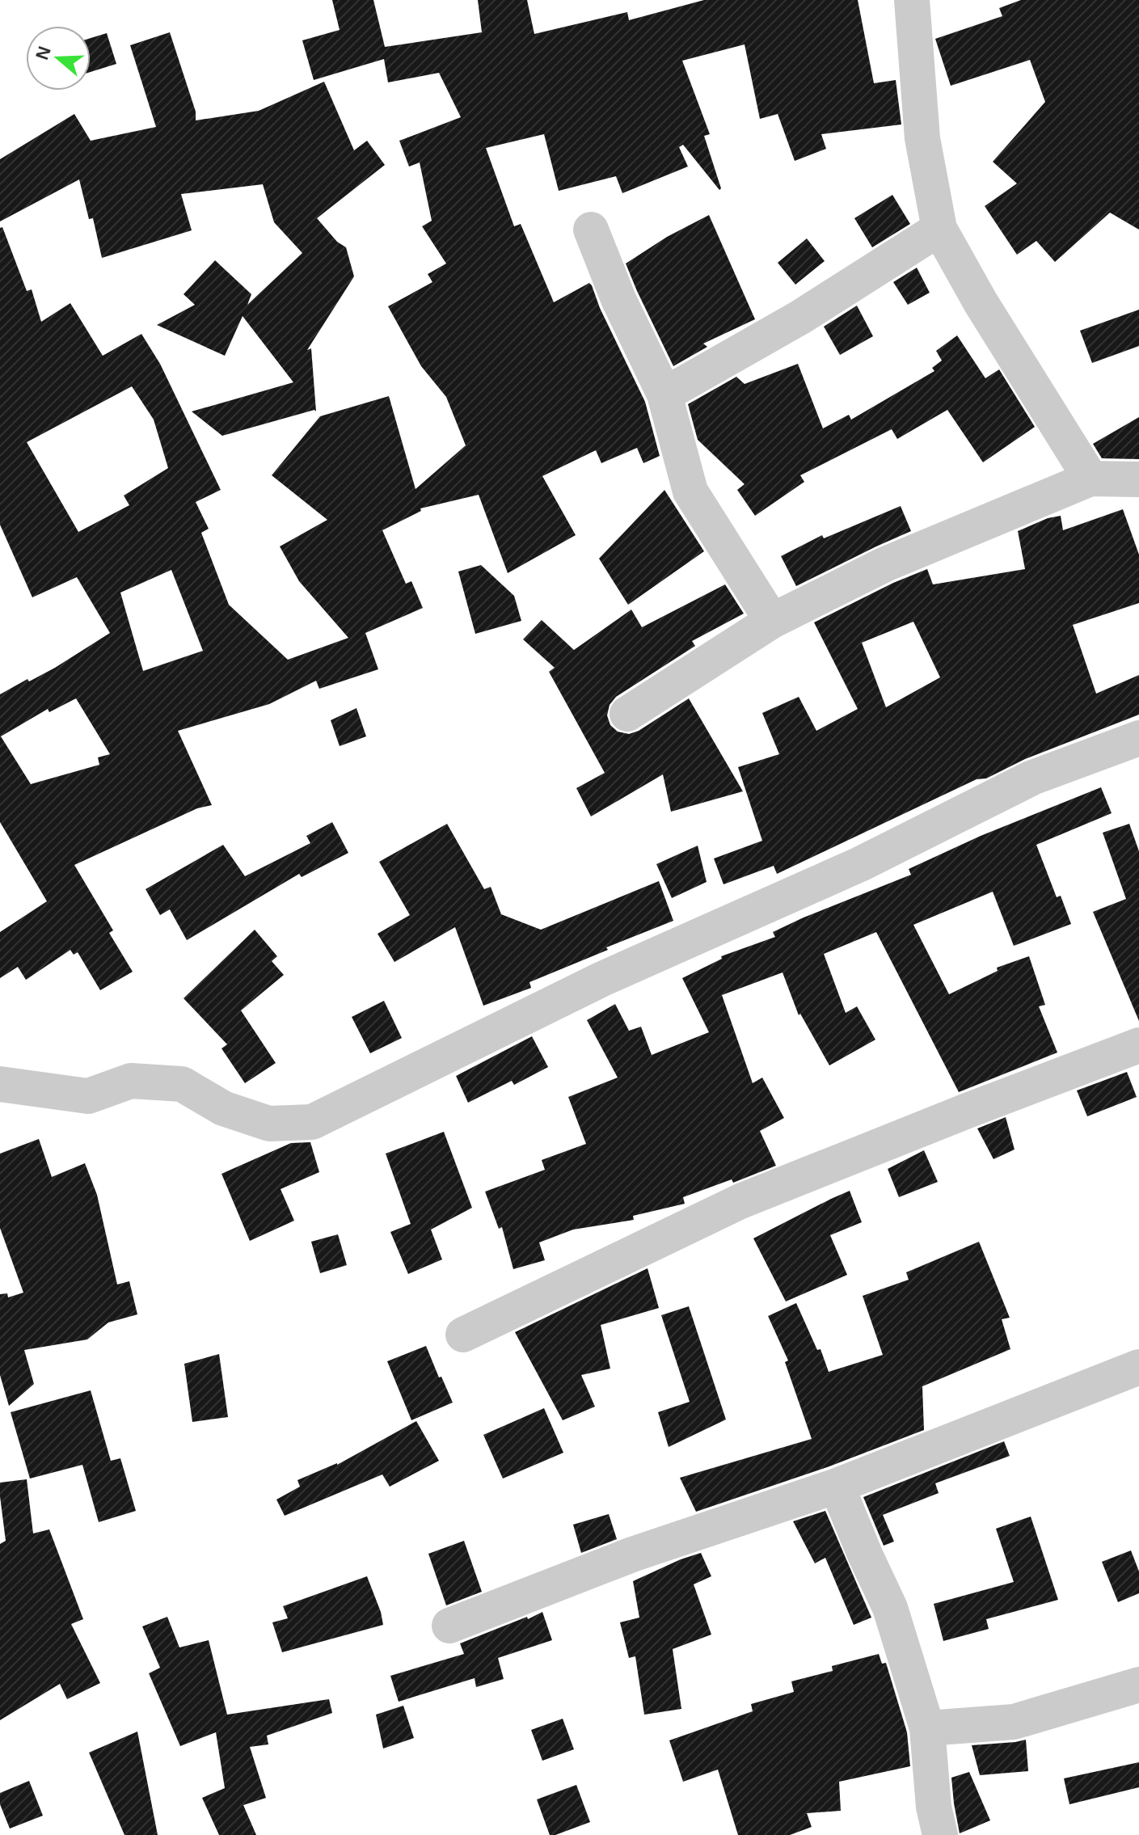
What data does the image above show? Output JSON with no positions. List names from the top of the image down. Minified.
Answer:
{"north":"left"}
